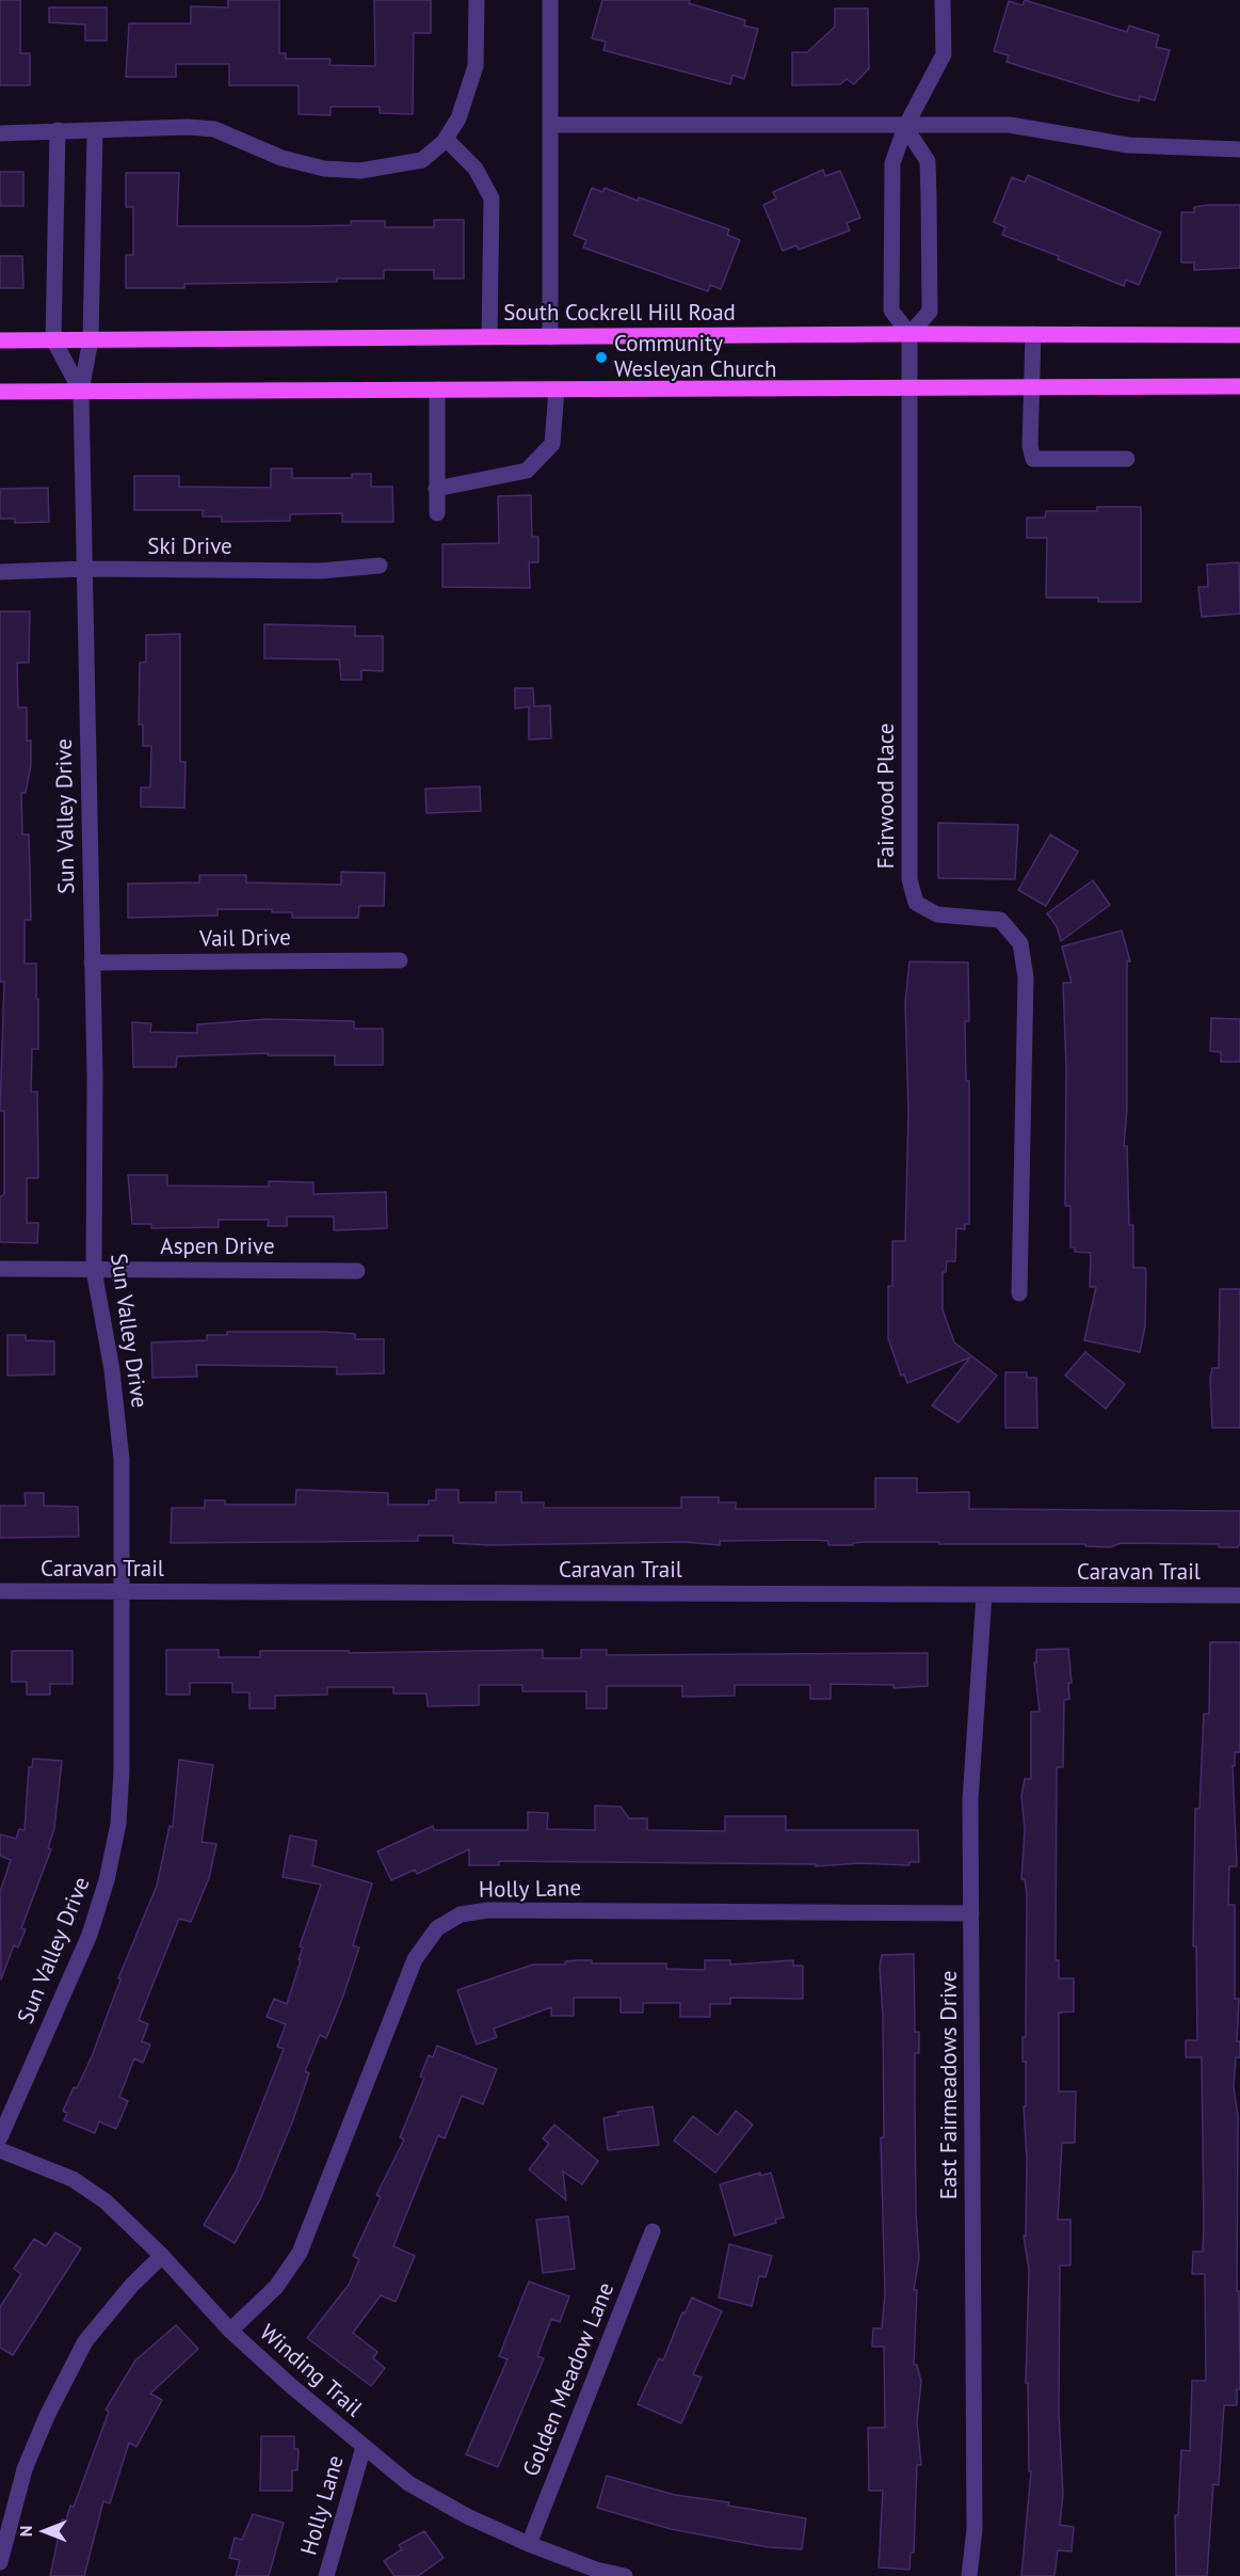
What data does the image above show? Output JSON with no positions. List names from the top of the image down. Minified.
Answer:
{"streets":{"main road":["South Cockrell Hill Road"],"street":["Ski Drive","Fairwood Place","Sun Valley Drive","Vail Drive","Aspen Drive","Caravan Trail","Holly Lane","East Fairmeadows Drive","Winding Trail","Golden Meadow Lane"]},"crossings":[["South Cockrell Hill Road","Fairwood Place"],["South Cockrell Hill Road","Sun Valley Drive"],["Ski Drive","Sun Valley Drive"],["Sun Valley Drive","Vail Drive"],["Sun Valley Drive","Aspen Drive"],["Sun Valley Drive","Caravan Trail"],["Caravan Trail","East Fairmeadows Drive"],["Holly Lane","East Fairmeadows Drive"],["Holly Lane","Winding Trail"],["Winding Trail","Golden Meadow Lane"]],"places":["Community Wesleyan Church"],"north":"left"}
